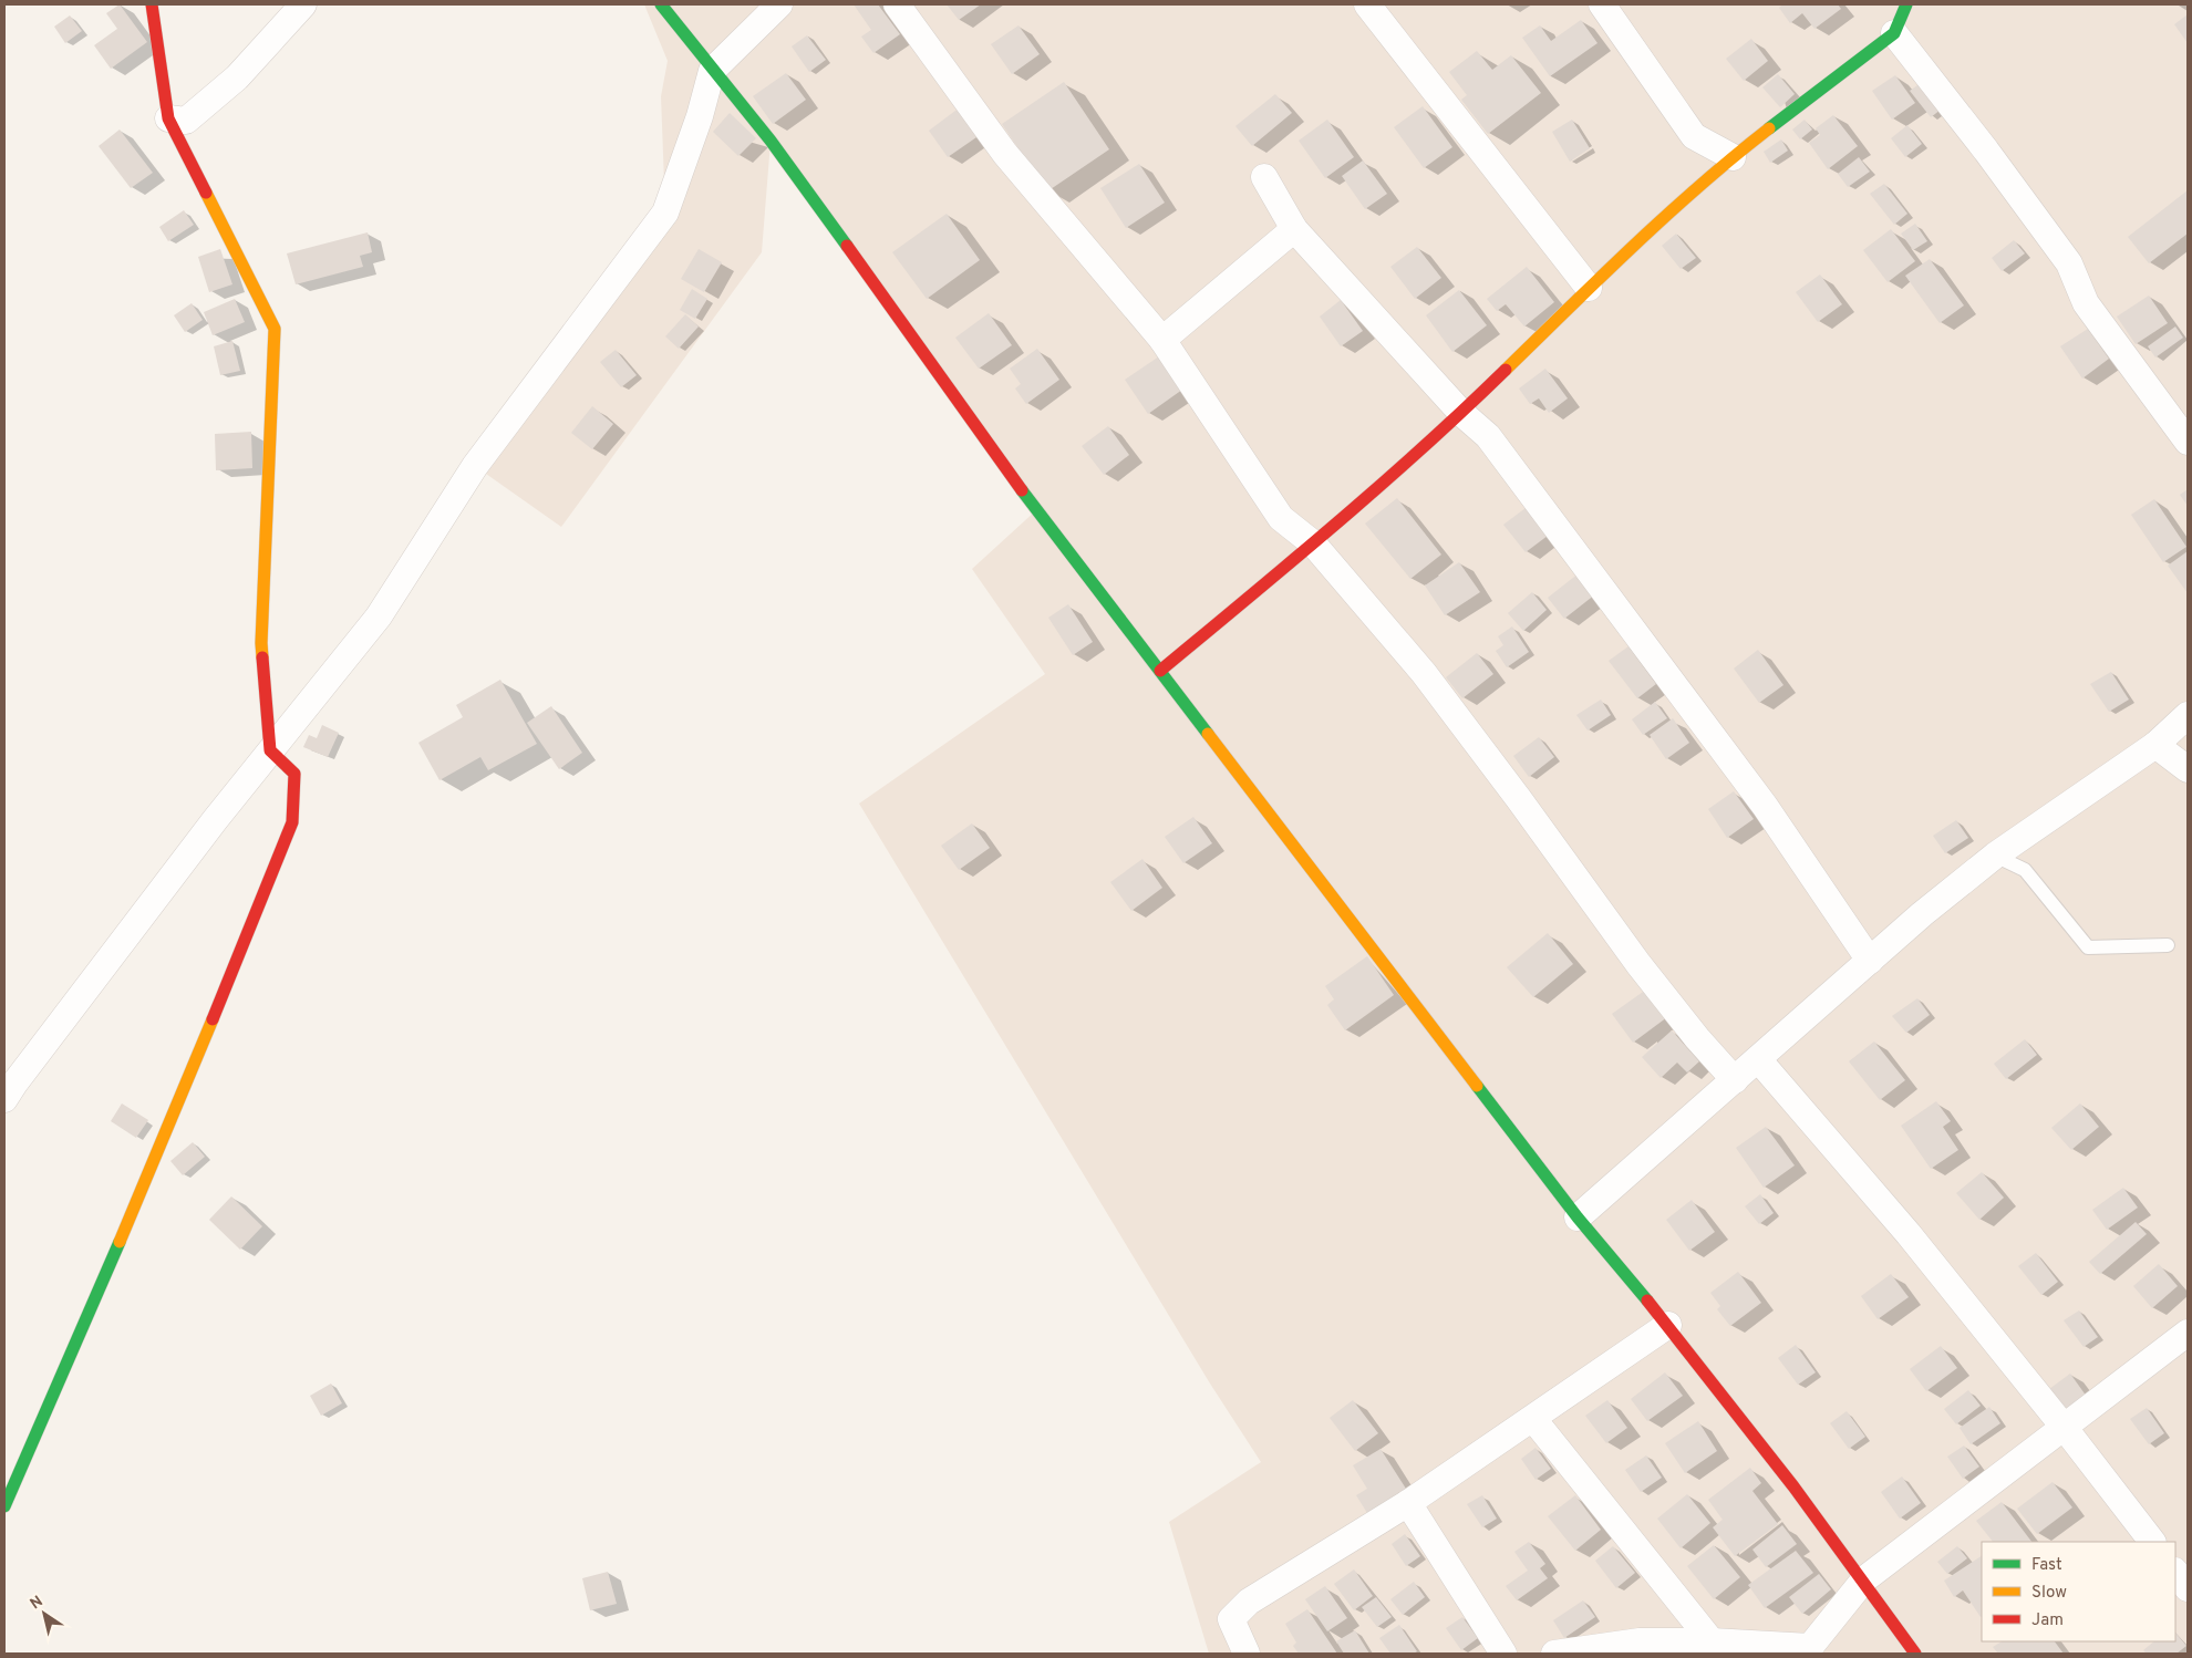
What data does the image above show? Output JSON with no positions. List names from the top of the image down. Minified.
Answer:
{"legend":["Fast","Slow","Jam"],"north":"top left"}
